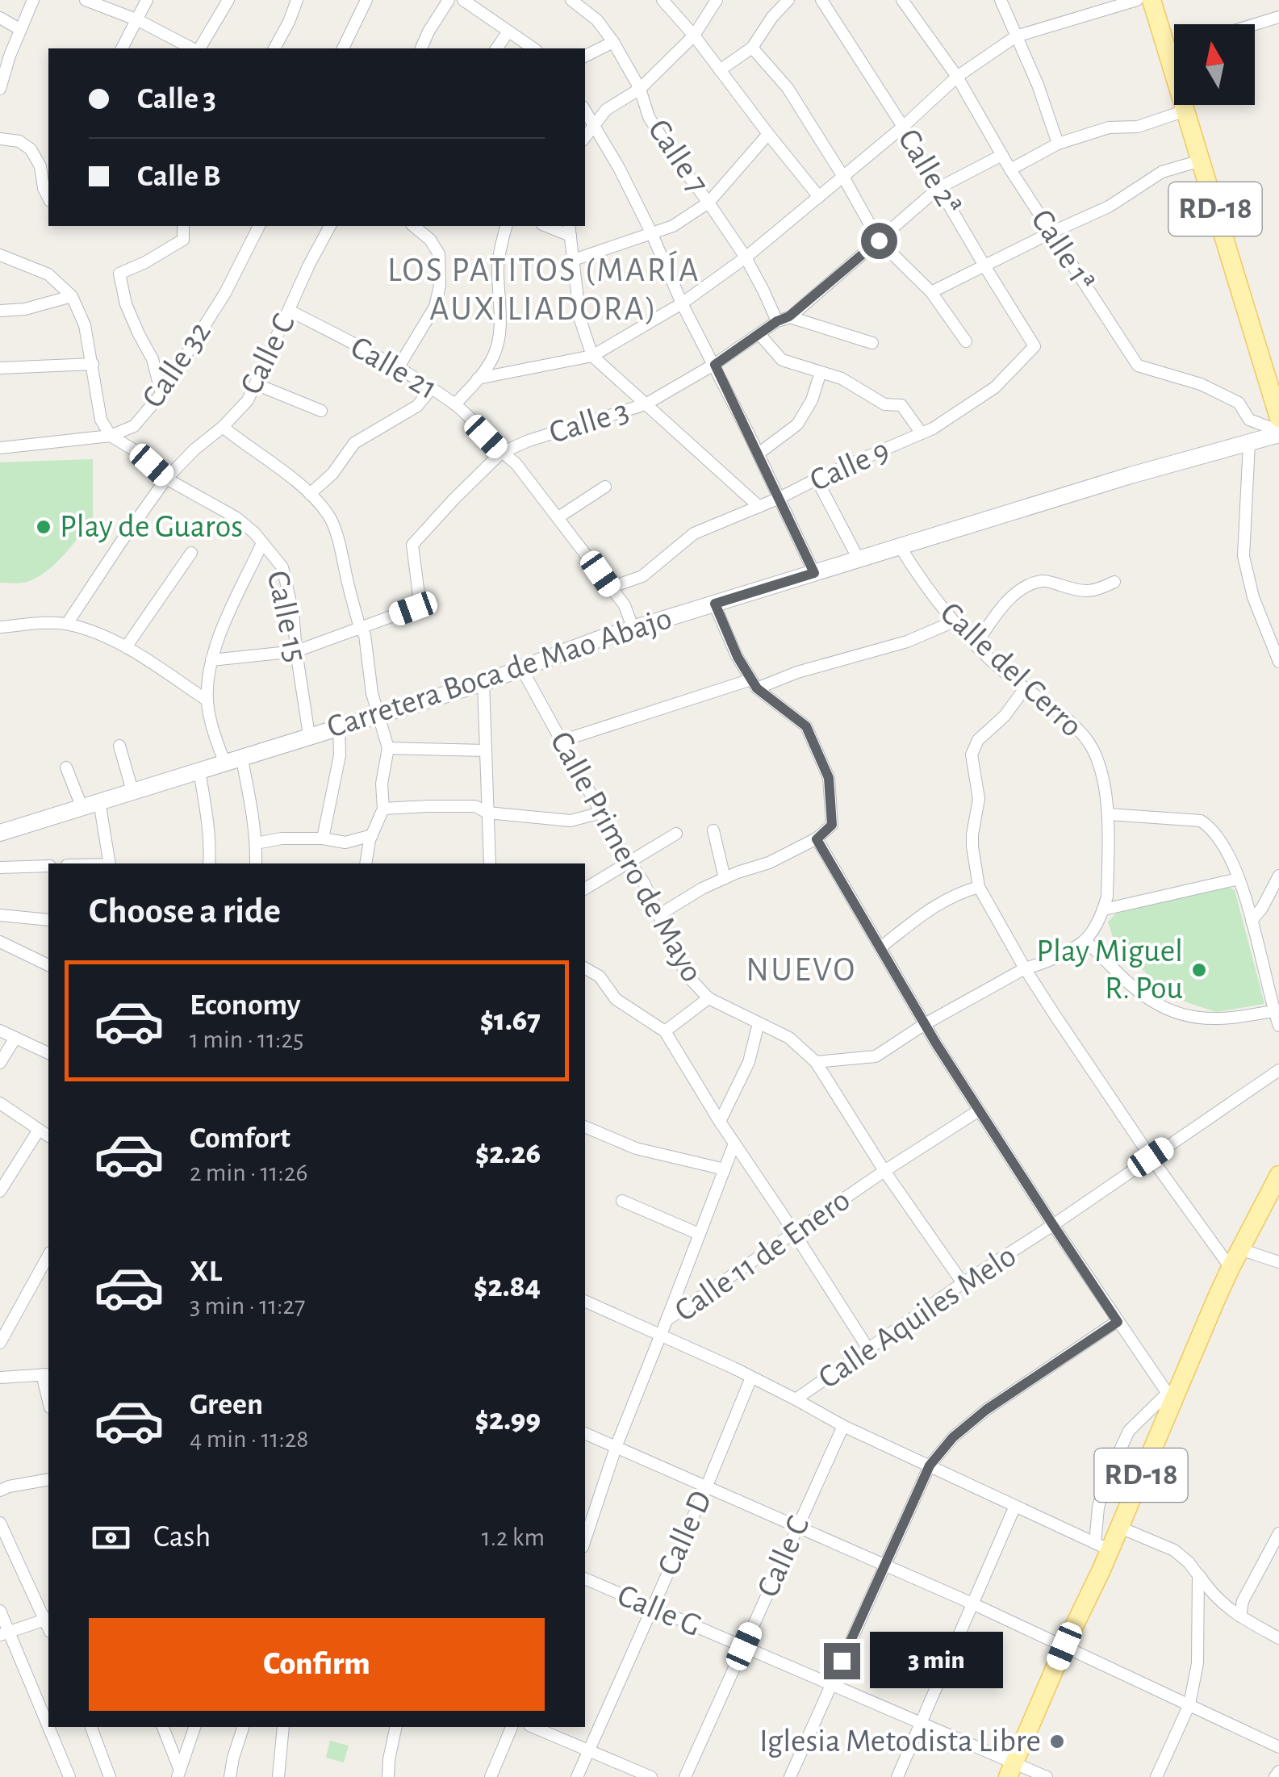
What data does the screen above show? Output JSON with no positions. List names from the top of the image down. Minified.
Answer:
{"streets":{"main road":["RD-18"],"street":["Calle 7","Calle 2ª","Calle 1ª","Calle C","Calle 32","Calle 21","Calle 3","Calle 9","Calle 15","Calle del Cerro","Carretera Boca de Mao Abajo","Calle Primero de Mayo","Calle 11 de Enero","Calle Aquiles Melo","Calle D","Calle G"]},"crossings":[["Calle 7","Calle 3"],["Calle 2ª","Calle 3"],["Calle 2ª","Calle 9"],["RD-18","Calle G"],["Calle 1ª","Calle 3"],["Calle 1ª","Carretera Boca de Mao Abajo"],["Calle C","Calle 21"],["Calle C","Calle 15"],["Calle C","Calle G"],["Calle 32","Calle 15"],["Calle 21","Calle 3"],["Calle 21","Calle 9"],["Calle 21","Carretera Boca de Mao Abajo"],["Calle 3","Calle 15"],["Calle 15","Carretera Boca de Mao Abajo"],["Calle del Cerro","Carretera Boca de Mao Abajo"],["Carretera Boca de Mao Abajo","Calle Primero de Mayo"],["Calle Primero de Mayo","Calle 11 de Enero"],["Calle Primero de Mayo","Calle Aquiles Melo"],["Calle D","Calle G"]],"districts":["LOS PATITOS (MARÍA AUXILIADORA)","NUEVO"],"places":["Play de Guaros","Play Miguel R. Pou","Iglesia Metodista Libre"],"north":"top","page":{"banner":["Calle 3","Calle B"],"heading":"Choose a ride","list":[{"name":"Economy","note":"1 min · 11:25","value":"$1.67"},{"name":"Comfort","note":"2 min · 11:26","value":"$2.26"},{"name":"XL","note":"3 min · 11:27","value":"$2.84"},{"name":"Green","note":"4 min · 11:28","value":"$2.99"}],"pay":["Cash","1.2 km"],"buttons":"Confirm","bubble":"3 min"}}
